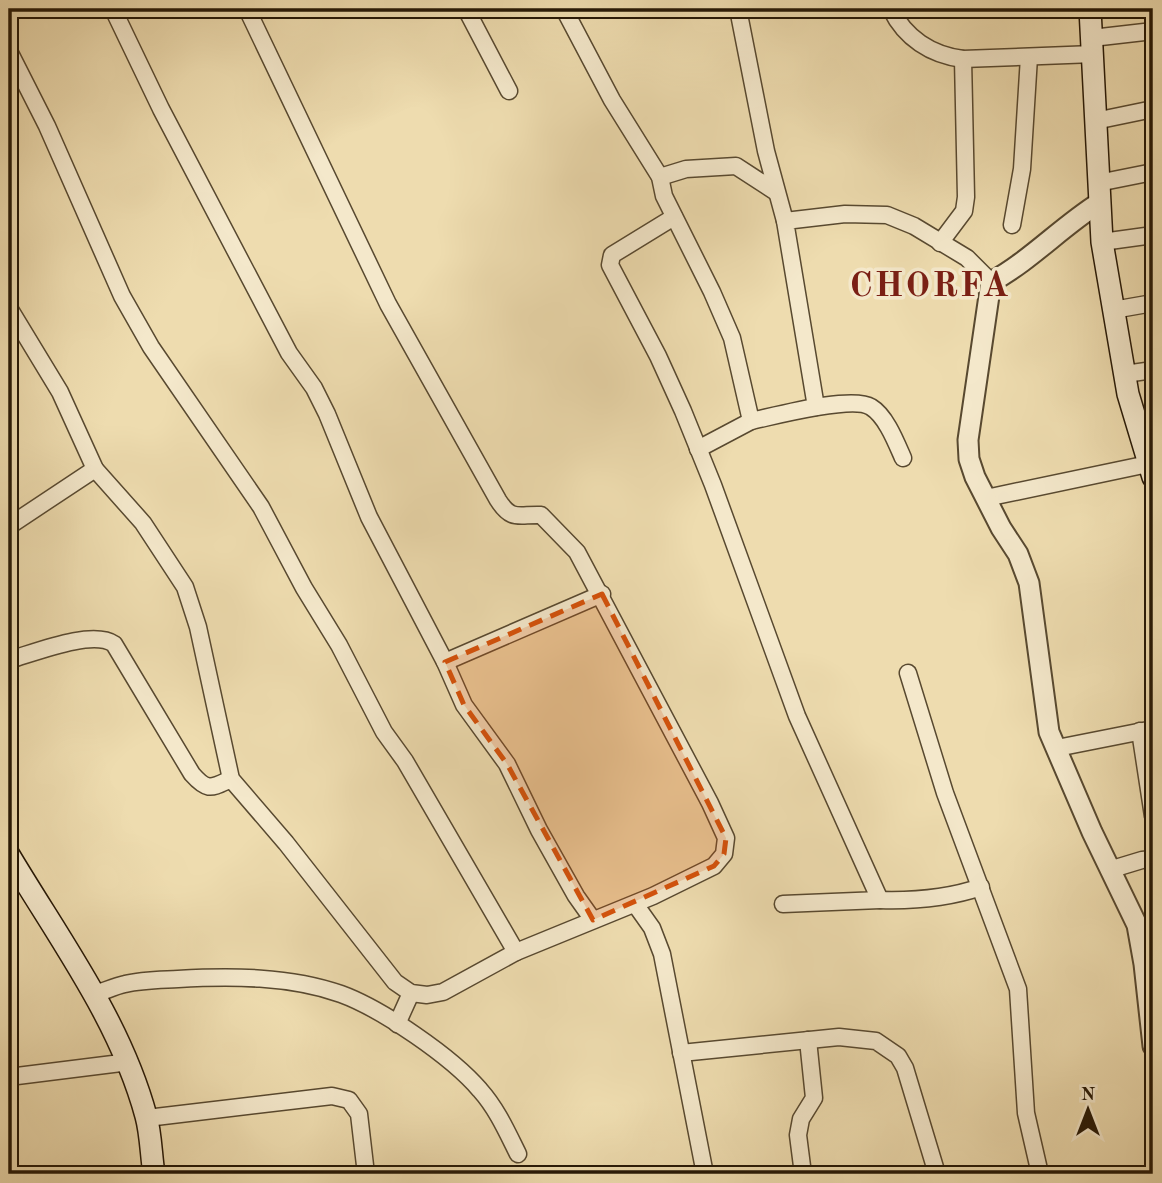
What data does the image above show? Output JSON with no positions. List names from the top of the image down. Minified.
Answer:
{"districts":["CHORFA"],"north":"top"}
